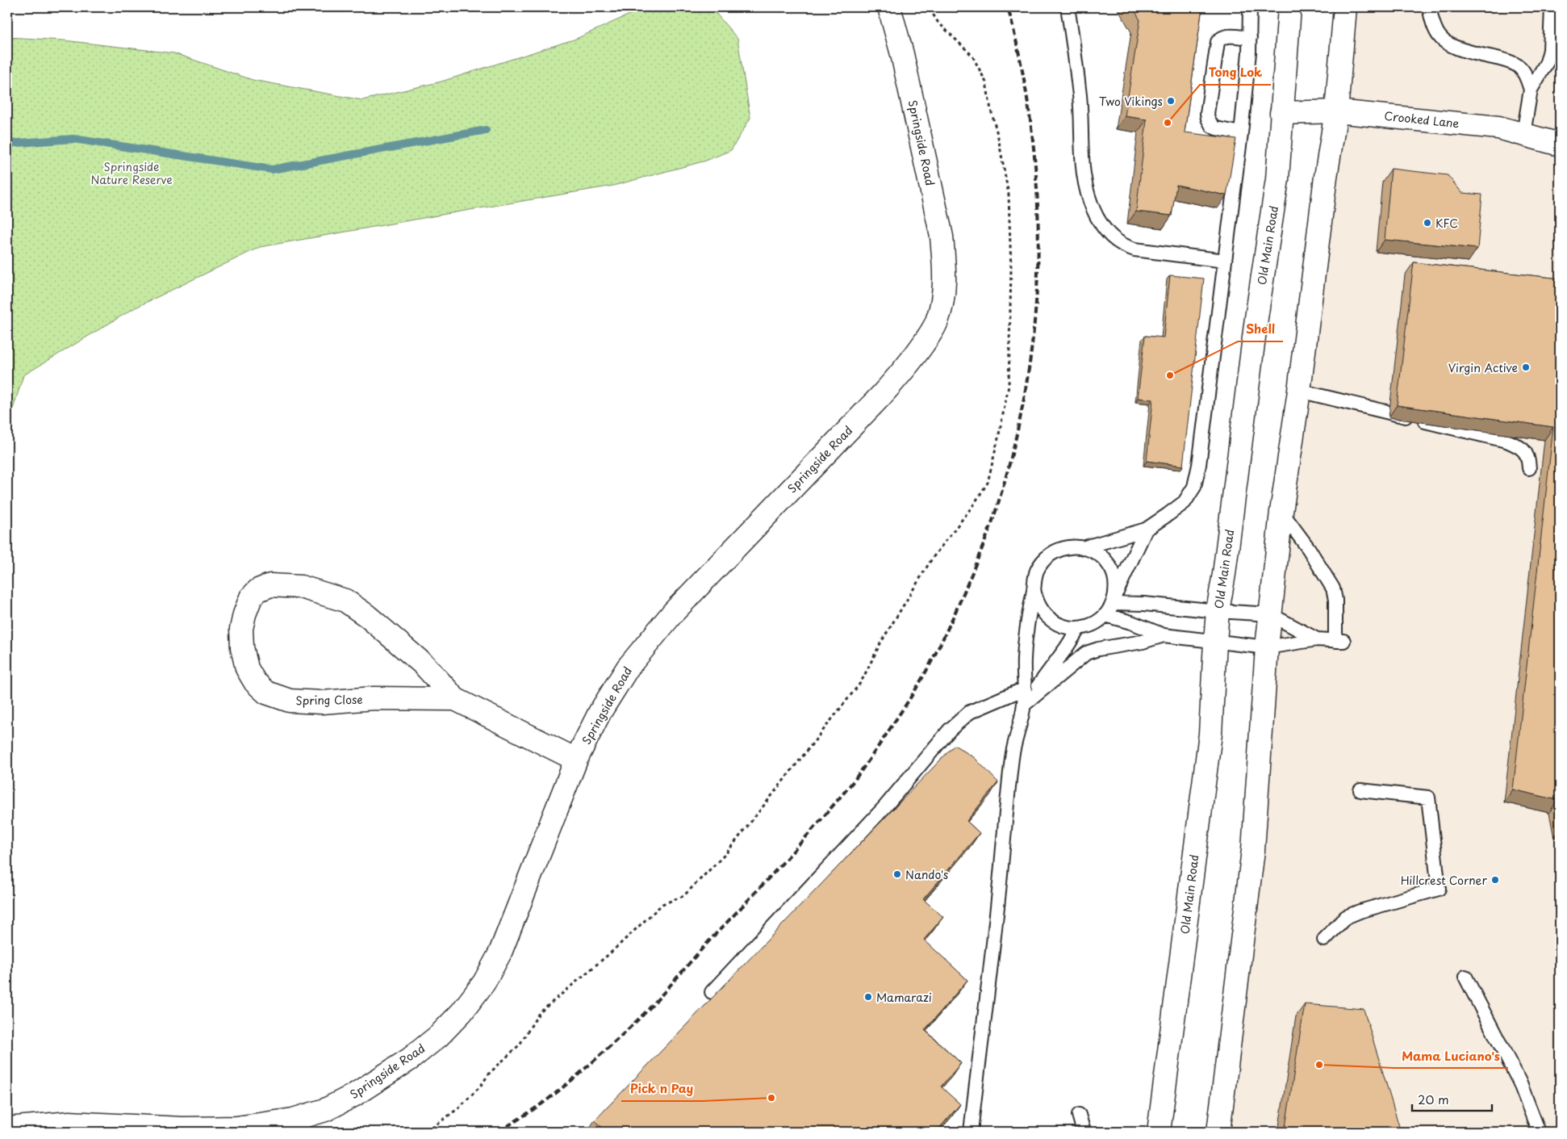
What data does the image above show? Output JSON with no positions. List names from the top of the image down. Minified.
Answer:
{"streets":{"street":["Crooked Lane","Springside Road","Old Main Road","Spring Close"]},"crossings":[["Crooked Lane","Old Main Road"],["Springside Road","Spring Close"]],"parks":["Springside Nature Reserve"],"places":["Two Vikings","Tong Lok","KFC","Virgin Active","Shell","Nando's","Hillcrest Corner","Mamarazi","Mama Luciano's","Pick n Pay"],"scale_bar":"20 m"}
